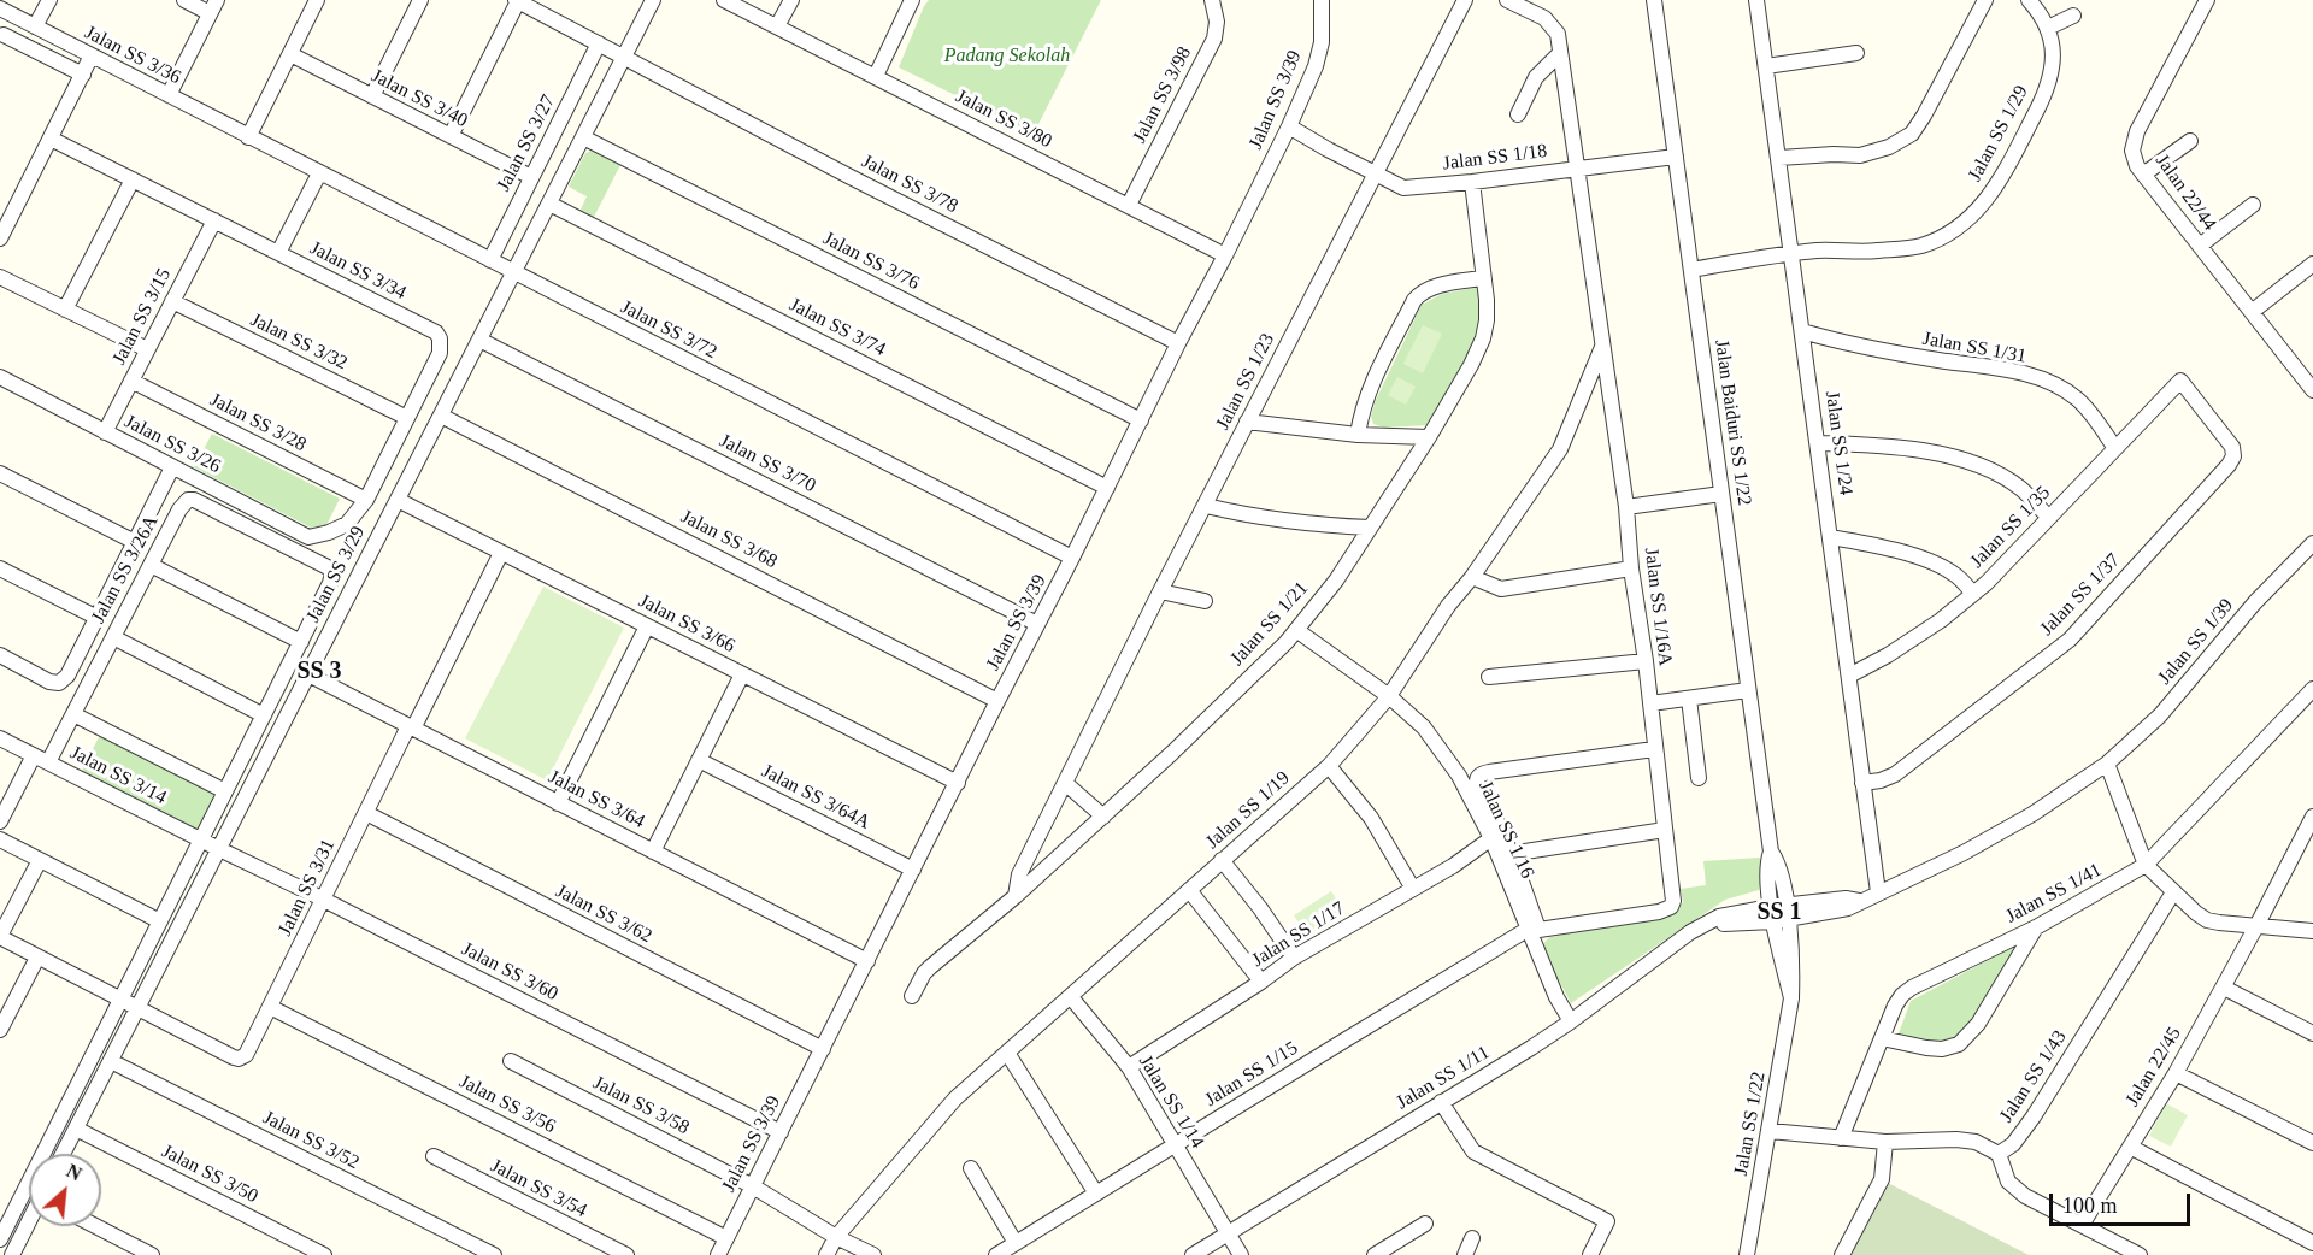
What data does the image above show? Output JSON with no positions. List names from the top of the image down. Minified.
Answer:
{"streets":{"street":["Jalan SS 3/36","Jalan SS 3/98","Jalan SS 3/40","Jalan SS 3/39","Jalan SS 3/80","Jalan SS 1/29","Jalan SS 3/27","Jalan SS 1/18","Jalan SS 3/78","Jalan 22/44","Jalan SS 3/76","Jalan SS 3/34","Jalan SS 3/15","Jalan SS 3/74","Jalan SS 3/72","Jalan SS 3/32","Jalan SS 1/31","Jalan SS 1/23","Jalan SS 3/28","Jalan Baiduri SS 1/22","Jalan SS 1/24","Jalan SS 3/26","Jalan SS 3/70","Jalan SS 1/35","Jalan SS 3/68","Jalan SS 3/26A","Jalan SS 3/29","Jalan SS 1/37","Jalan SS 1/16A","Jalan SS 3/66","Jalan SS 1/21","Jalan SS 1/39","Jalan SS 3/14","Jalan SS 3/64A","Jalan SS 3/64","Jalan SS 1/19","Jalan SS 1/16","Jalan SS 3/31","Jalan SS 1/41","Jalan SS 3/62","Jalan SS 1/17","Jalan SS 3/60","Jalan 22/45","Jalan SS 1/15","Jalan SS 1/43","Jalan SS 1/11","Jalan SS 1/14","Jalan SS 3/56","Jalan SS 3/58","Jalan SS 1/22","Jalan SS 3/52","Jalan SS 3/50","Jalan SS 3/54"]},"crossings":[["Jalan SS 3/36","Jalan SS 3/72"],["Jalan SS 3/98","Jalan SS 3/80"],["Jalan SS 3/40","Jalan SS 3/27"],["Jalan SS 3/39","Jalan SS 3/80"],["Jalan SS 3/39","Jalan SS 1/18"],["Jalan SS 3/39","Jalan SS 3/78"],["Jalan SS 3/39","Jalan SS 3/76"],["Jalan SS 3/39","Jalan SS 3/74"],["Jalan SS 3/39","Jalan SS 3/72"],["Jalan SS 3/39","Jalan SS 3/70"],["Jalan SS 3/39","Jalan SS 3/68"],["Jalan SS 3/39","Jalan SS 3/66"],["Jalan SS 3/39","Jalan SS 3/64A"],["Jalan SS 3/39","Jalan SS 3/64"],["Jalan SS 3/39","Jalan SS 3/62"],["Jalan SS 3/39","Jalan SS 3/60"],["Jalan SS 3/39","Jalan SS 3/56"],["Jalan SS 3/39","Jalan SS 3/58"],["Jalan SS 1/29","Jalan Baiduri SS 1/22"],["Jalan SS 1/29","Jalan SS 1/24"],["Jalan SS 3/27","Jalan SS 3/78"],["Jalan SS 3/27","Jalan SS 3/72"],["Jalan SS 1/18","Jalan SS 1/23"],["Jalan SS 1/18","Jalan Baiduri SS 1/22"],["Jalan SS 1/18","Jalan SS 1/16A"],["Jalan SS 1/18","Jalan SS 1/21"],["Jalan SS 3/78","Jalan SS 3/29"],["Jalan SS 3/76","Jalan SS 3/29"],["Jalan SS 3/34","Jalan SS 3/15"],["Jalan SS 3/34","Jalan SS 3/32"],["Jalan SS 3/34","Jalan SS 3/28"],["Jalan SS 3/34","Jalan SS 3/26"],["Jalan SS 3/15","Jalan SS 3/32"],["Jalan SS 3/15","Jalan SS 3/28"],["Jalan SS 3/15","Jalan SS 3/26"],["Jalan SS 3/74","Jalan SS 3/29"],["Jalan SS 3/72","Jalan SS 3/29"],["Jalan SS 1/31","Jalan SS 1/24"],["Jalan SS 1/31","Jalan SS 1/35"],["Jalan SS 1/23","Jalan SS 1/21"],["Jalan Baiduri SS 1/22","Jalan SS 1/22"],["Jalan SS 1/24","Jalan SS 1/35"],["Jalan SS 1/24","Jalan SS 1/37"],["Jalan SS 1/24","Jalan SS 1/39"],["Jalan SS 3/70","Jalan SS 3/29"],["Jalan SS 1/35","Jalan SS 1/37"],["Jalan SS 3/68","Jalan SS 3/29"],["Jalan SS 3/26A","Jalan SS 3/14"],["Jalan SS 3/29","Jalan SS 3/66"],["Jalan SS 3/29","Jalan SS 3/14"],["Jalan SS 3/29","Jalan SS 3/64"],["Jalan SS 3/29","Jalan SS 3/60"],["Jalan SS 3/29","Jalan SS 3/52"],["Jalan SS 3/29","Jalan SS 3/50"],["Jalan SS 1/16A","Jalan SS 1/19"],["Jalan SS 1/16A","Jalan SS 1/16"],["Jalan SS 1/16A","Jalan SS 1/15"],["Jalan SS 1/21","Jalan SS 1/16"],["Jalan SS 1/39","Jalan SS 1/11"],["Jalan SS 1/39","Jalan SS 1/22"],["Jalan SS 3/14","Jalan SS 3/60"],["Jalan SS 3/64","Jalan SS 3/31"],["Jalan SS 1/19","Jalan SS 1/16"],["Jalan SS 1/19","Jalan SS 1/14"],["Jalan SS 1/16","Jalan SS 1/17"],["Jalan SS 1/16","Jalan SS 1/15"],["Jalan SS 1/16","Jalan SS 1/11"],["Jalan SS 3/31","Jalan SS 3/62"],["Jalan SS 3/31","Jalan SS 3/60"],["Jalan SS 3/31","Jalan SS 3/56"],["Jalan SS 1/41","Jalan SS 1/43"],["Jalan SS 1/17","Jalan SS 1/14"],["Jalan SS 1/15","Jalan SS 1/14"],["Jalan SS 1/43","Jalan SS 1/22"],["Jalan SS 1/11","Jalan SS 1/14"],["Jalan SS 1/11","Jalan SS 1/22"]],"districts":["SS 3","SS 1"],"parks":["Padang Sekolah"],"scale_bar":"100 m","north":"top right"}
